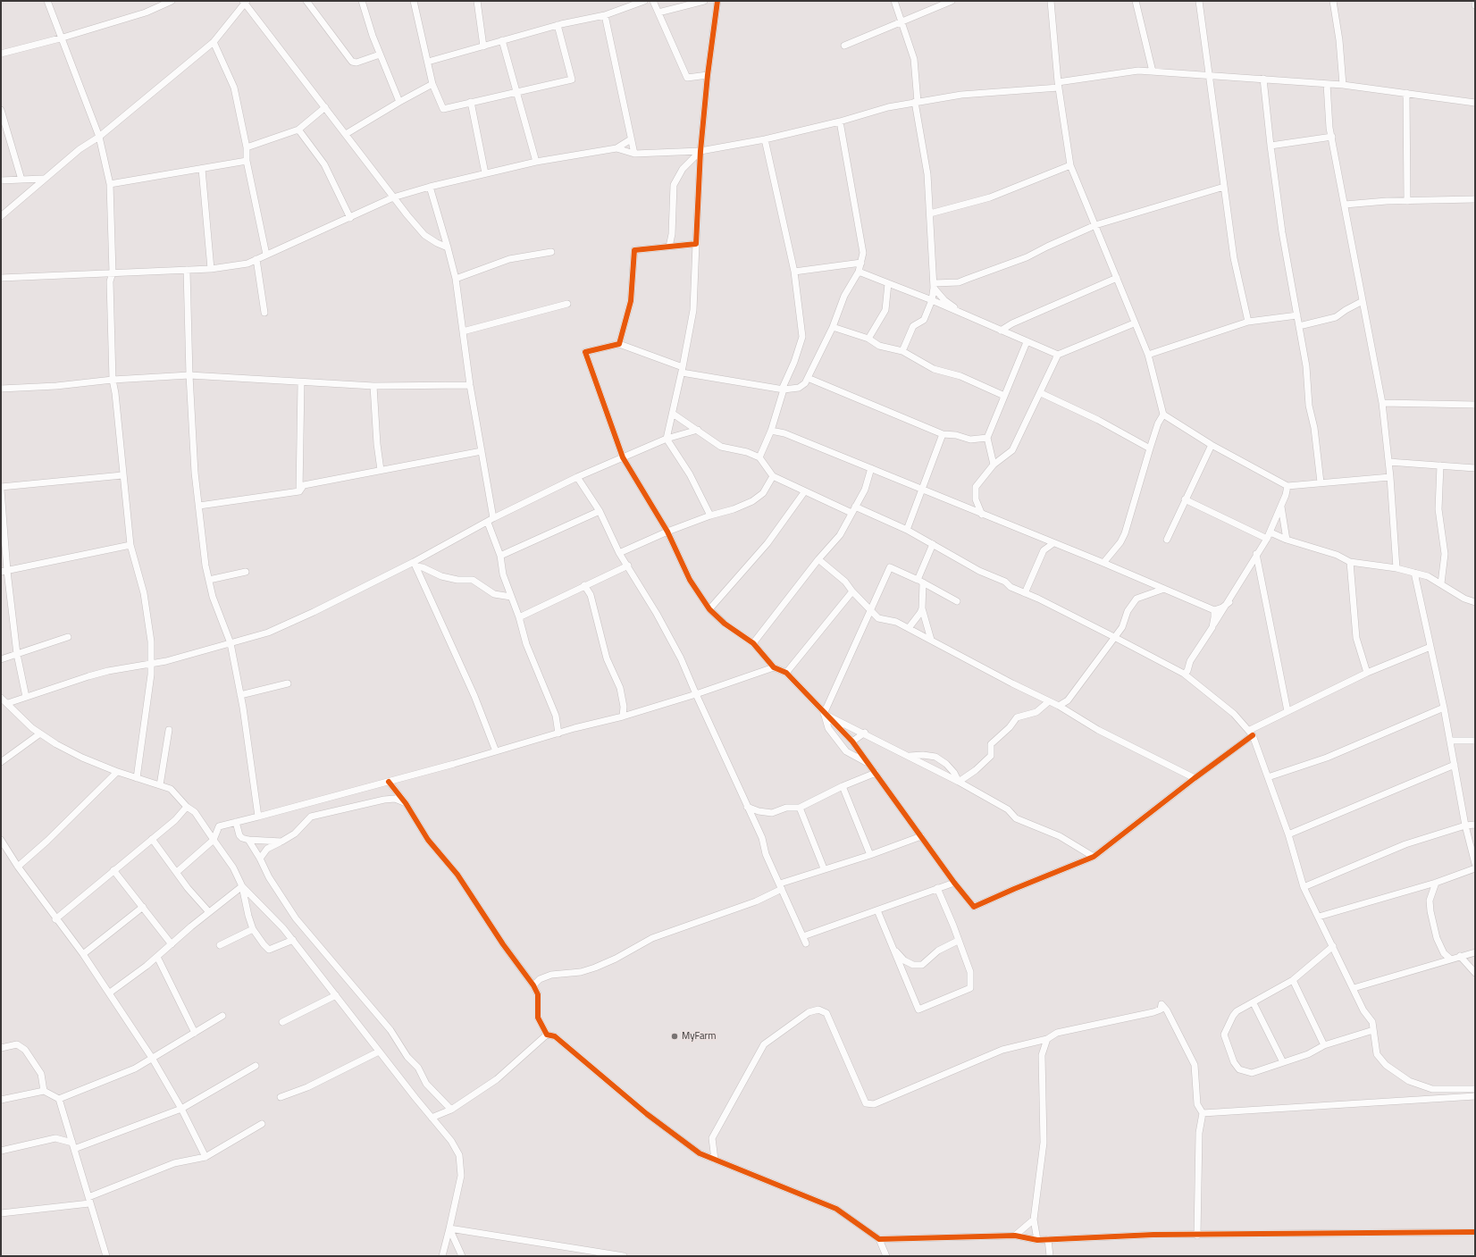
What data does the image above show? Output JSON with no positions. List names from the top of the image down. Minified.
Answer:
{"places":["MyFarm"]}
